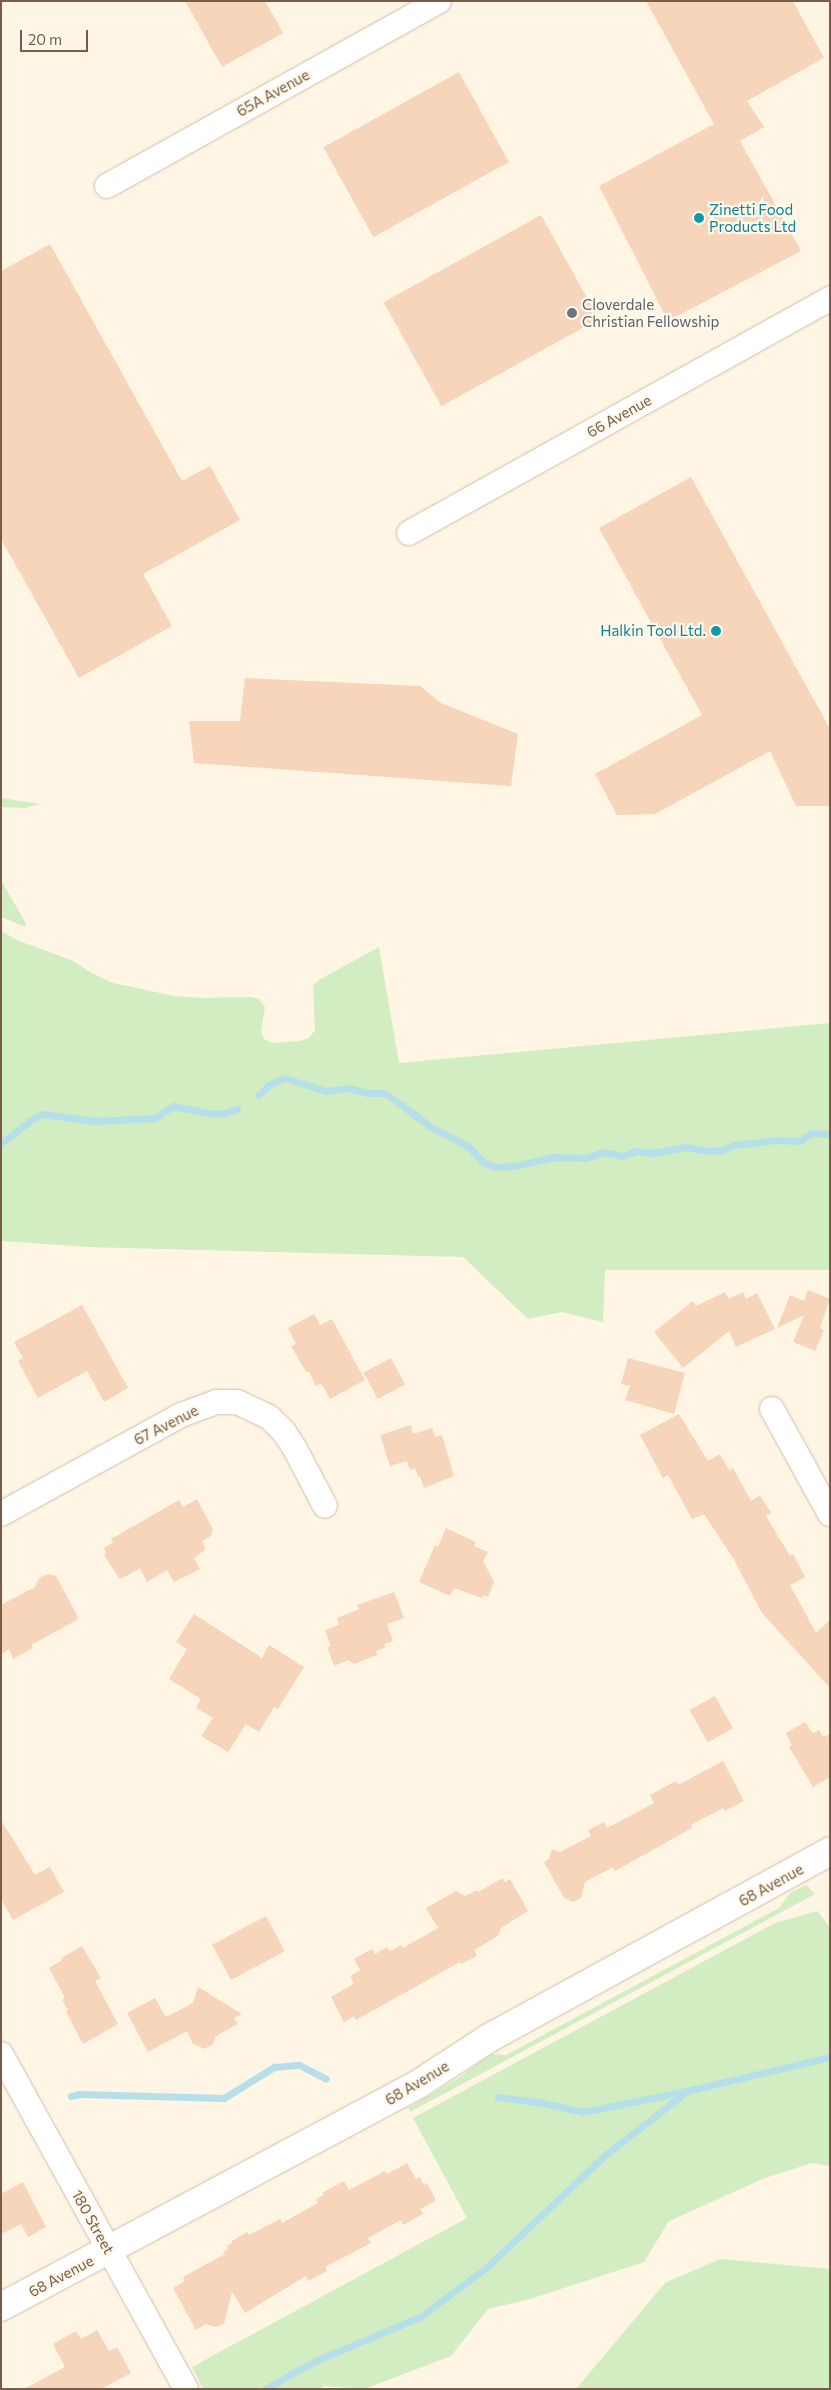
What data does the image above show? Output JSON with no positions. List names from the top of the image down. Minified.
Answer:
{"streets":{"street":["65A Avenue","66 Avenue","67 Avenue","68 Avenue","180 Street"]},"crossings":[["68 Avenue","180 Street"]],"places":["Zinetti Food Products Ltd","Cloverdale Christian Fellowship","Halkin Tool Ltd."],"scale_bar":"20 m"}
